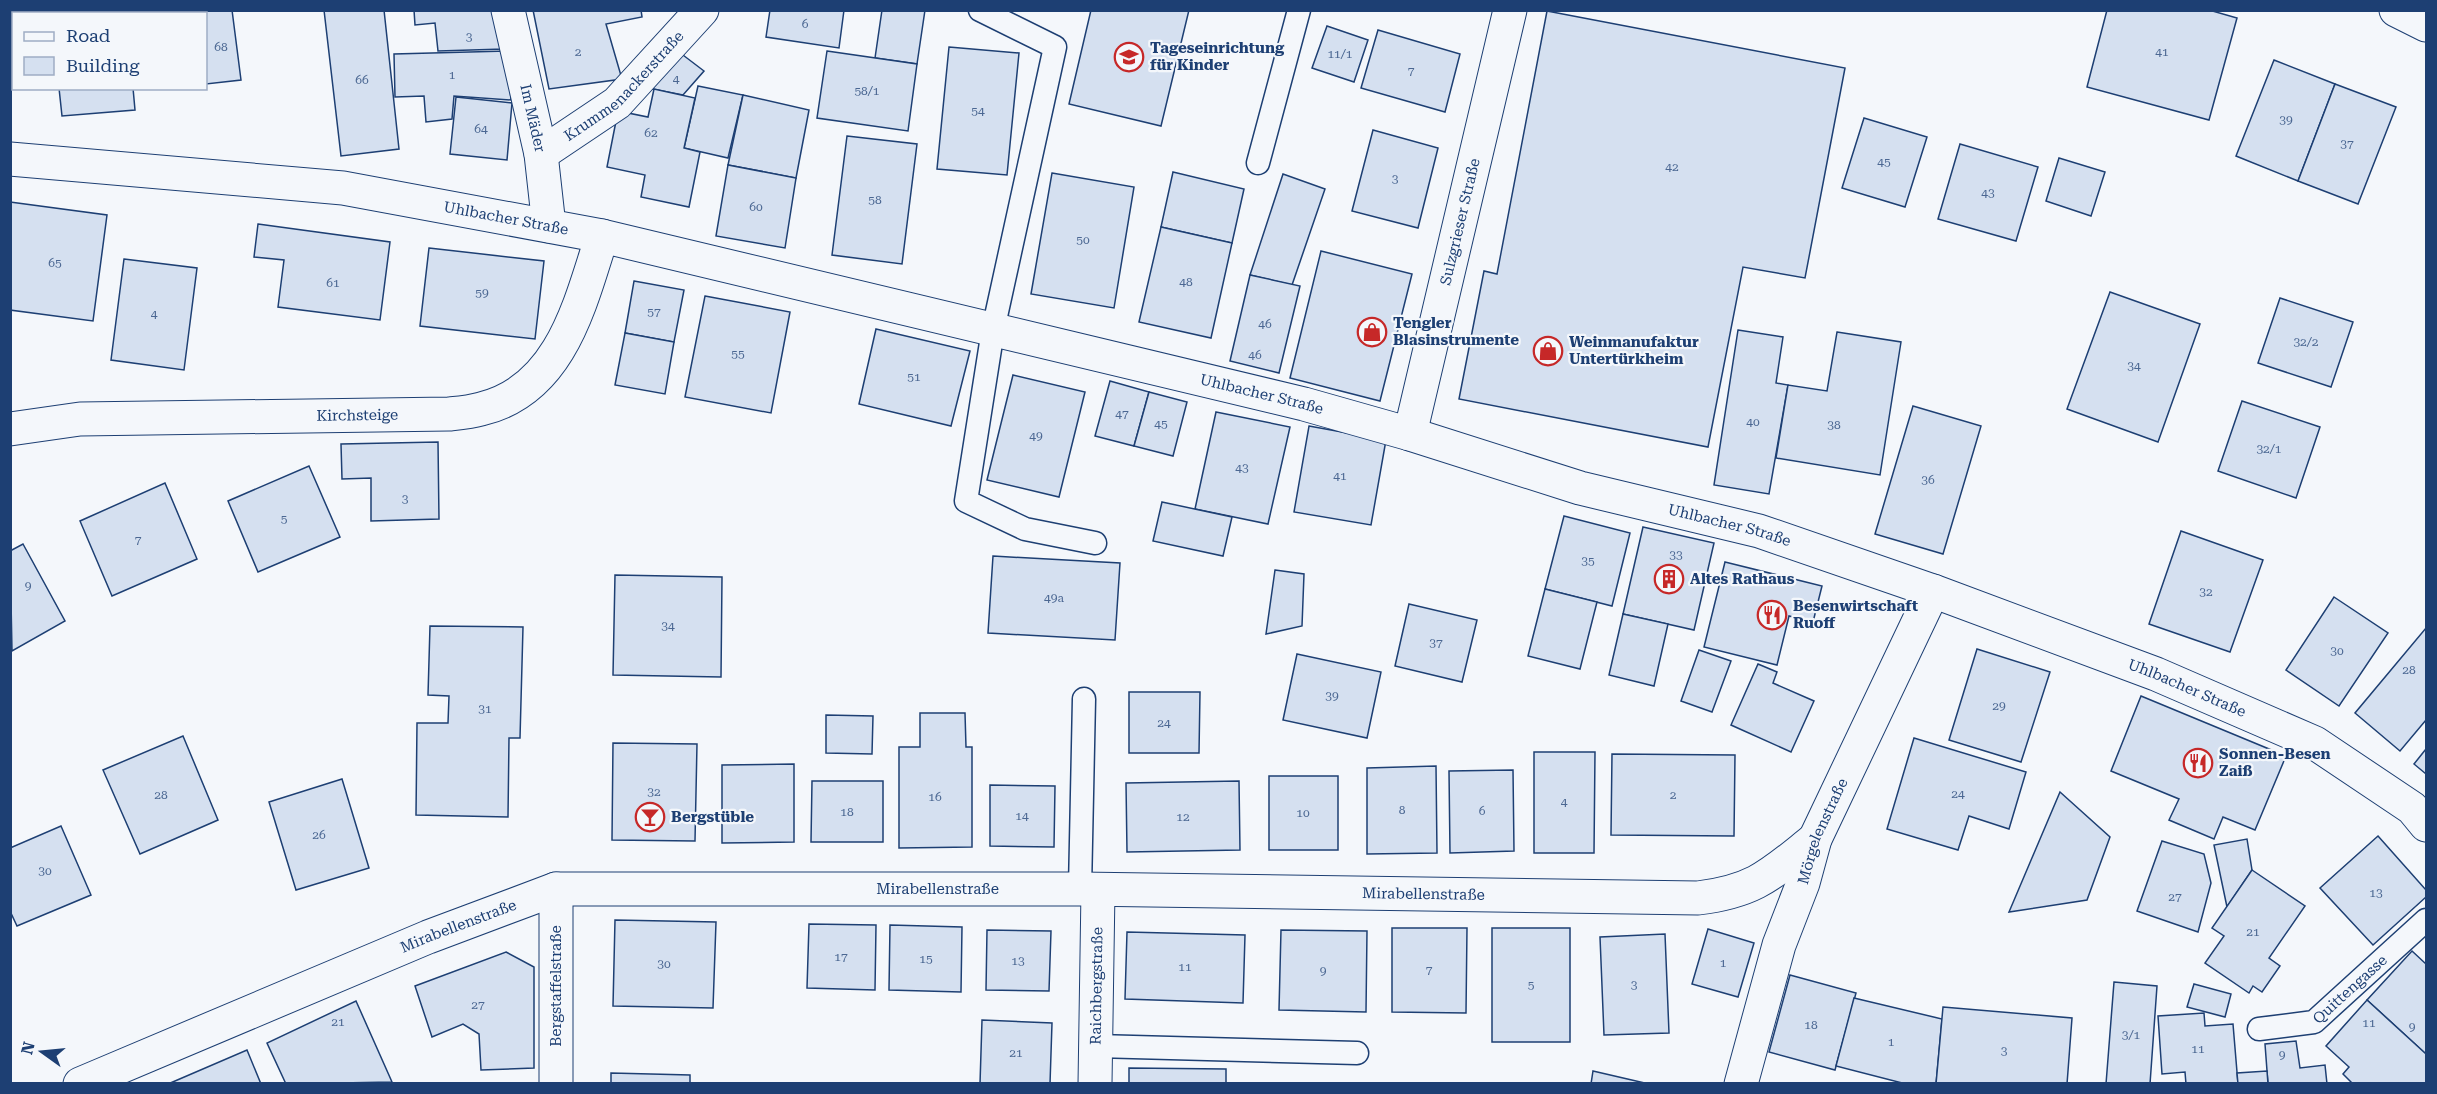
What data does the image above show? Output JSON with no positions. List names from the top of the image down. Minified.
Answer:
{"streets":{"street":["Krummenackerstraße","Im Mäder","Uhlbacher Straße","Sulzgrieser Straße","Kirchsteige","Mörgelenstraße","Mirabellenstraße","Bergstaffelstraße","Raichbergstraße"],"lane":["Quittengasse"]},"crossings":[["Krummenackerstraße","Im Mäder"],["Im Mäder","Uhlbacher Straße"],["Uhlbacher Straße","Sulzgrieser Straße"],["Uhlbacher Straße","Kirchsteige"],["Uhlbacher Straße","Mörgelenstraße"],["Mörgelenstraße","Mirabellenstraße"],["Mirabellenstraße","Bergstaffelstraße"],["Mirabellenstraße","Raichbergstraße"]],"places":{"school or university":["Tageseinrichtung für Kinder"],"shop":["Tengler Blasinstrumente","Weinmanufaktur Untertürkheim"],"building":["Altes Rathaus"],"restaurant":["Besenwirtschaft Ruoff","Sonnen-Besen Zaiß"],"bar":["Bergstüble"]},"house_numbers":["6","3","68","2","41","11/1","7","1","4","66","58/1","54","39","64","62","37","45","42","3","43","58","60","50","65","48","61","59","57","4","46","32/2","55","46","34","51","47","40","45","38","49","32/1","43","41","36","3","5","7","33","35","9","32","49a","34","37","30","28","39","29","31","24","32","24","28","2","16","4","8","6","18","10","14","12","26","30","13","27","21","17","15","13","1","30","11","7","9","5","3","27","21","11","18","9","3/1","1","11","3","21","9"],"legend":["Road","Building"],"north":"left"}
